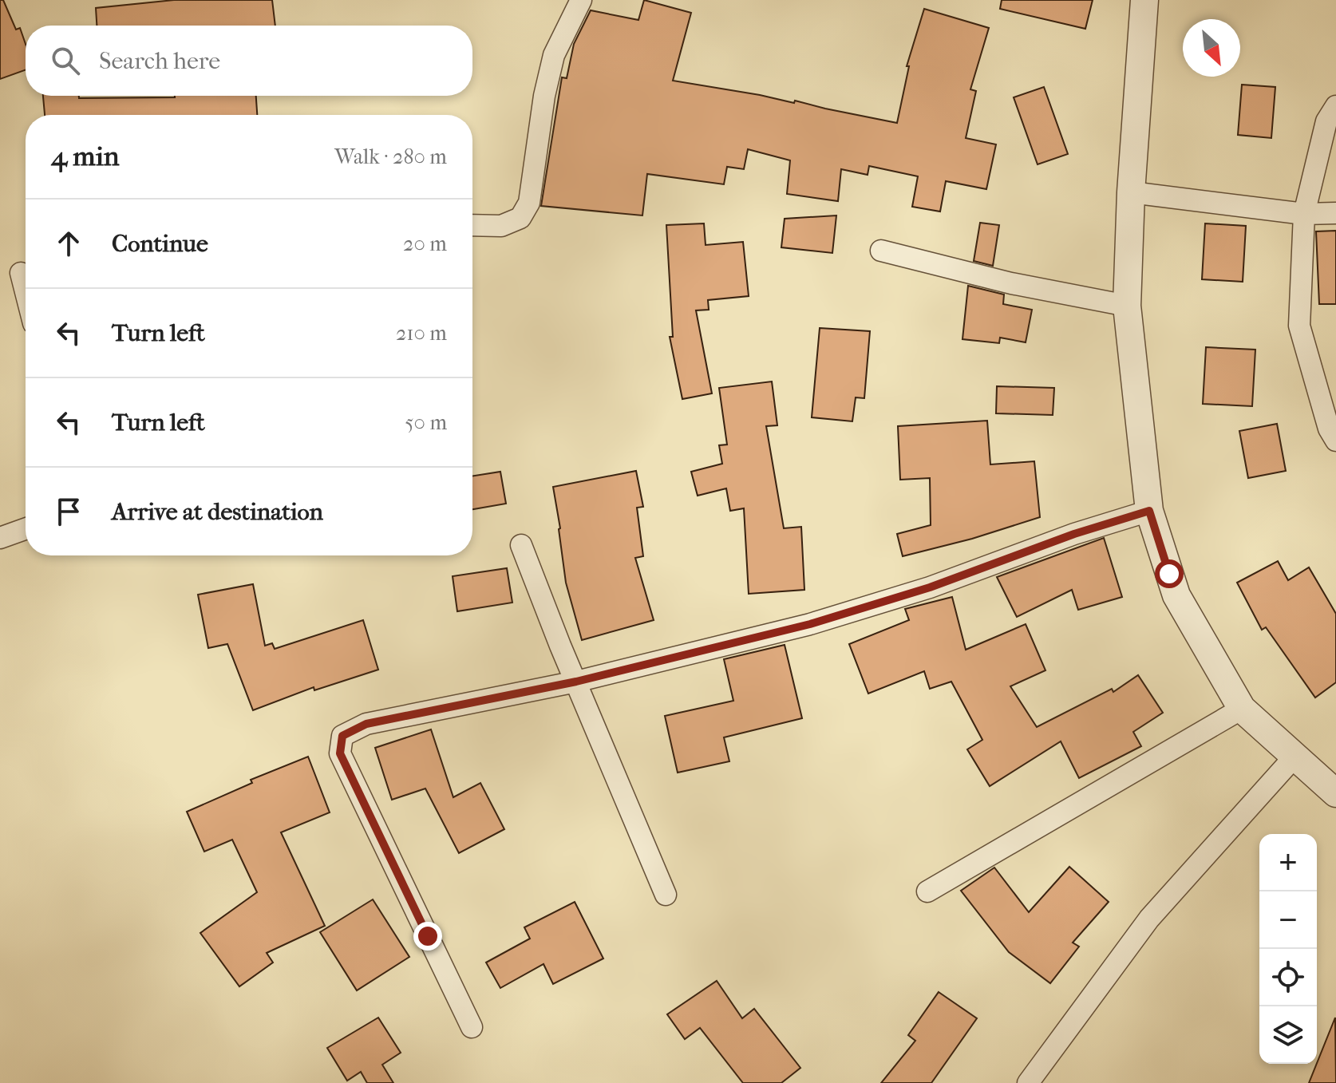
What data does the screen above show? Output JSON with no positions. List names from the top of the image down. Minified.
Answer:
{"north":"bottom right","page":{"search":"Search here","heading":["4 min","Walk · 280 m"],"list":[["Continue","20 m"],["Turn left","210 m"],["Turn left","50 m"],"Arrive at destination"],"map_buttons":["+","−"]}}
